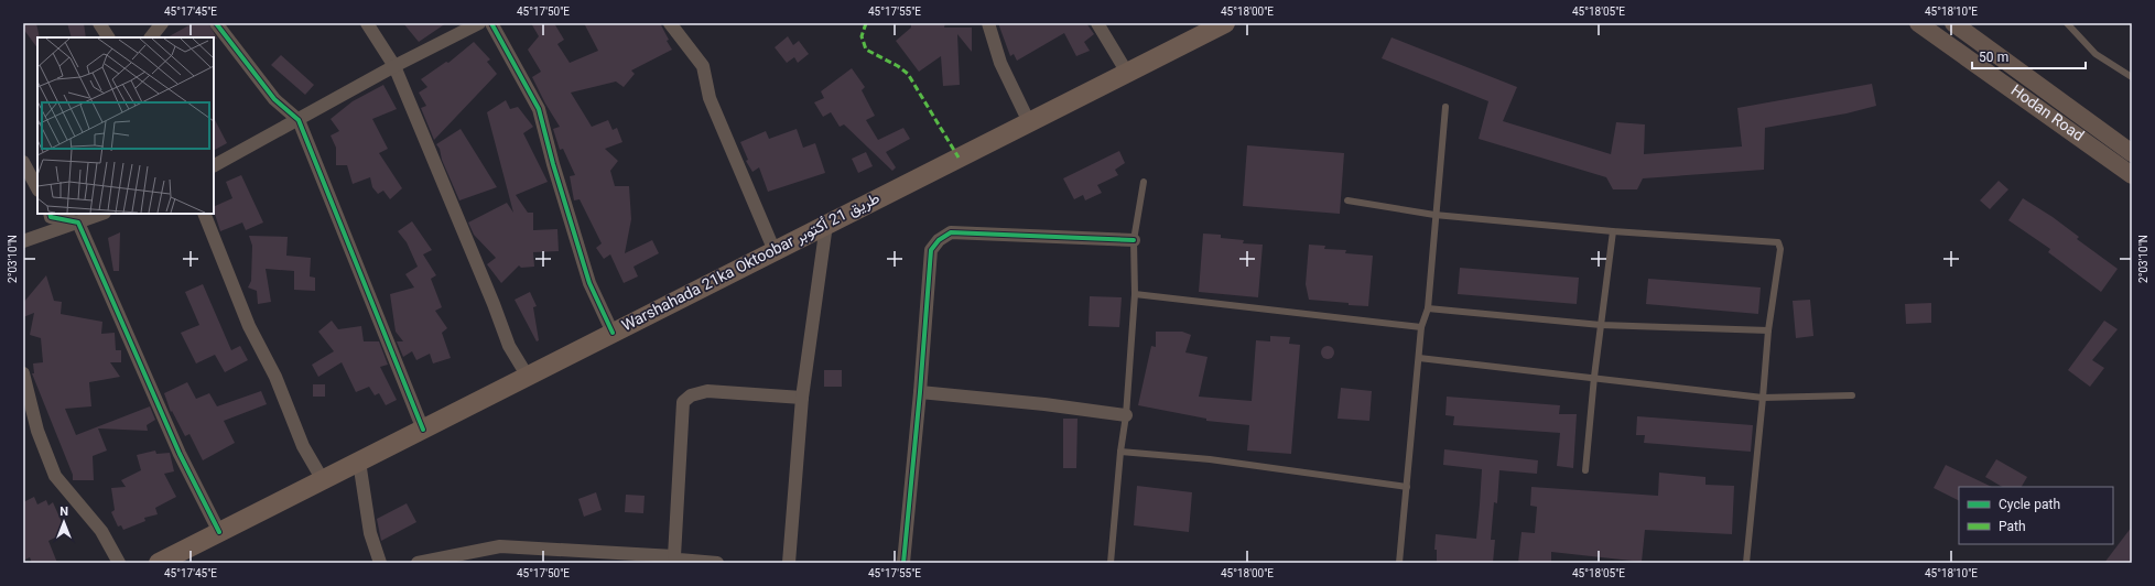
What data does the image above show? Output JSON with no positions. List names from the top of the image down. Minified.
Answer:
{"streets":{"main road":["Hodan Road","Warshahada 21ka Oktoobar طريق 21 أكتوبر"]},"legend":["Cycle path","Path"],"scale_bar":"50 m","north":"top","coordinates":["45°17'45\"E","45°17'50\"E","45°17'55\"E","45°18'00\"E","45°18'05\"E","45°18'10\"E","2°03'10\"N"]}
